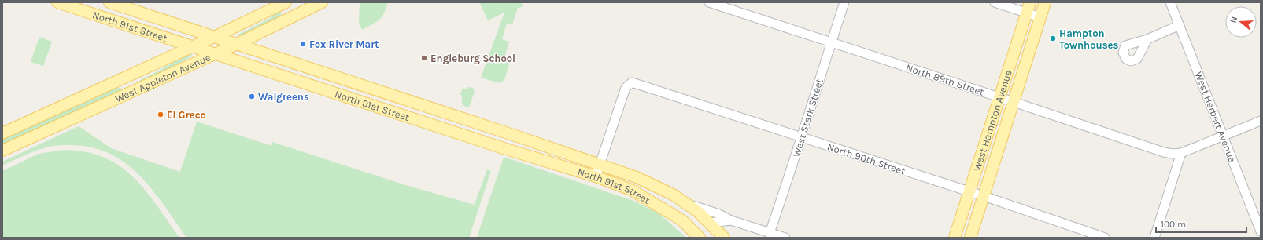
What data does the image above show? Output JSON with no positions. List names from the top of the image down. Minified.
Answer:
{"streets":{"main road":["North 91st Street","West Appleton Avenue","West Hampton Avenue"],"street":["North 89th Street","West Herbert Avenue","West Stark Street","North 90th Street"]},"crossings":[["North 91st Street","West Appleton Avenue"],["North 91st Street","West Stark Street"],["North 91st Street","North 90th Street"],["North 89th Street","West Stark Street"],["North 89th Street","West Hampton Avenue"],["West Stark Street","North 90th Street"],["West Hampton Avenue","North 90th Street"]],"places":["Hampton Townhouses","Fox River Mart","Engleburg School","Walgreens","El Greco"],"scale_bar":"100 m","north":"left"}
